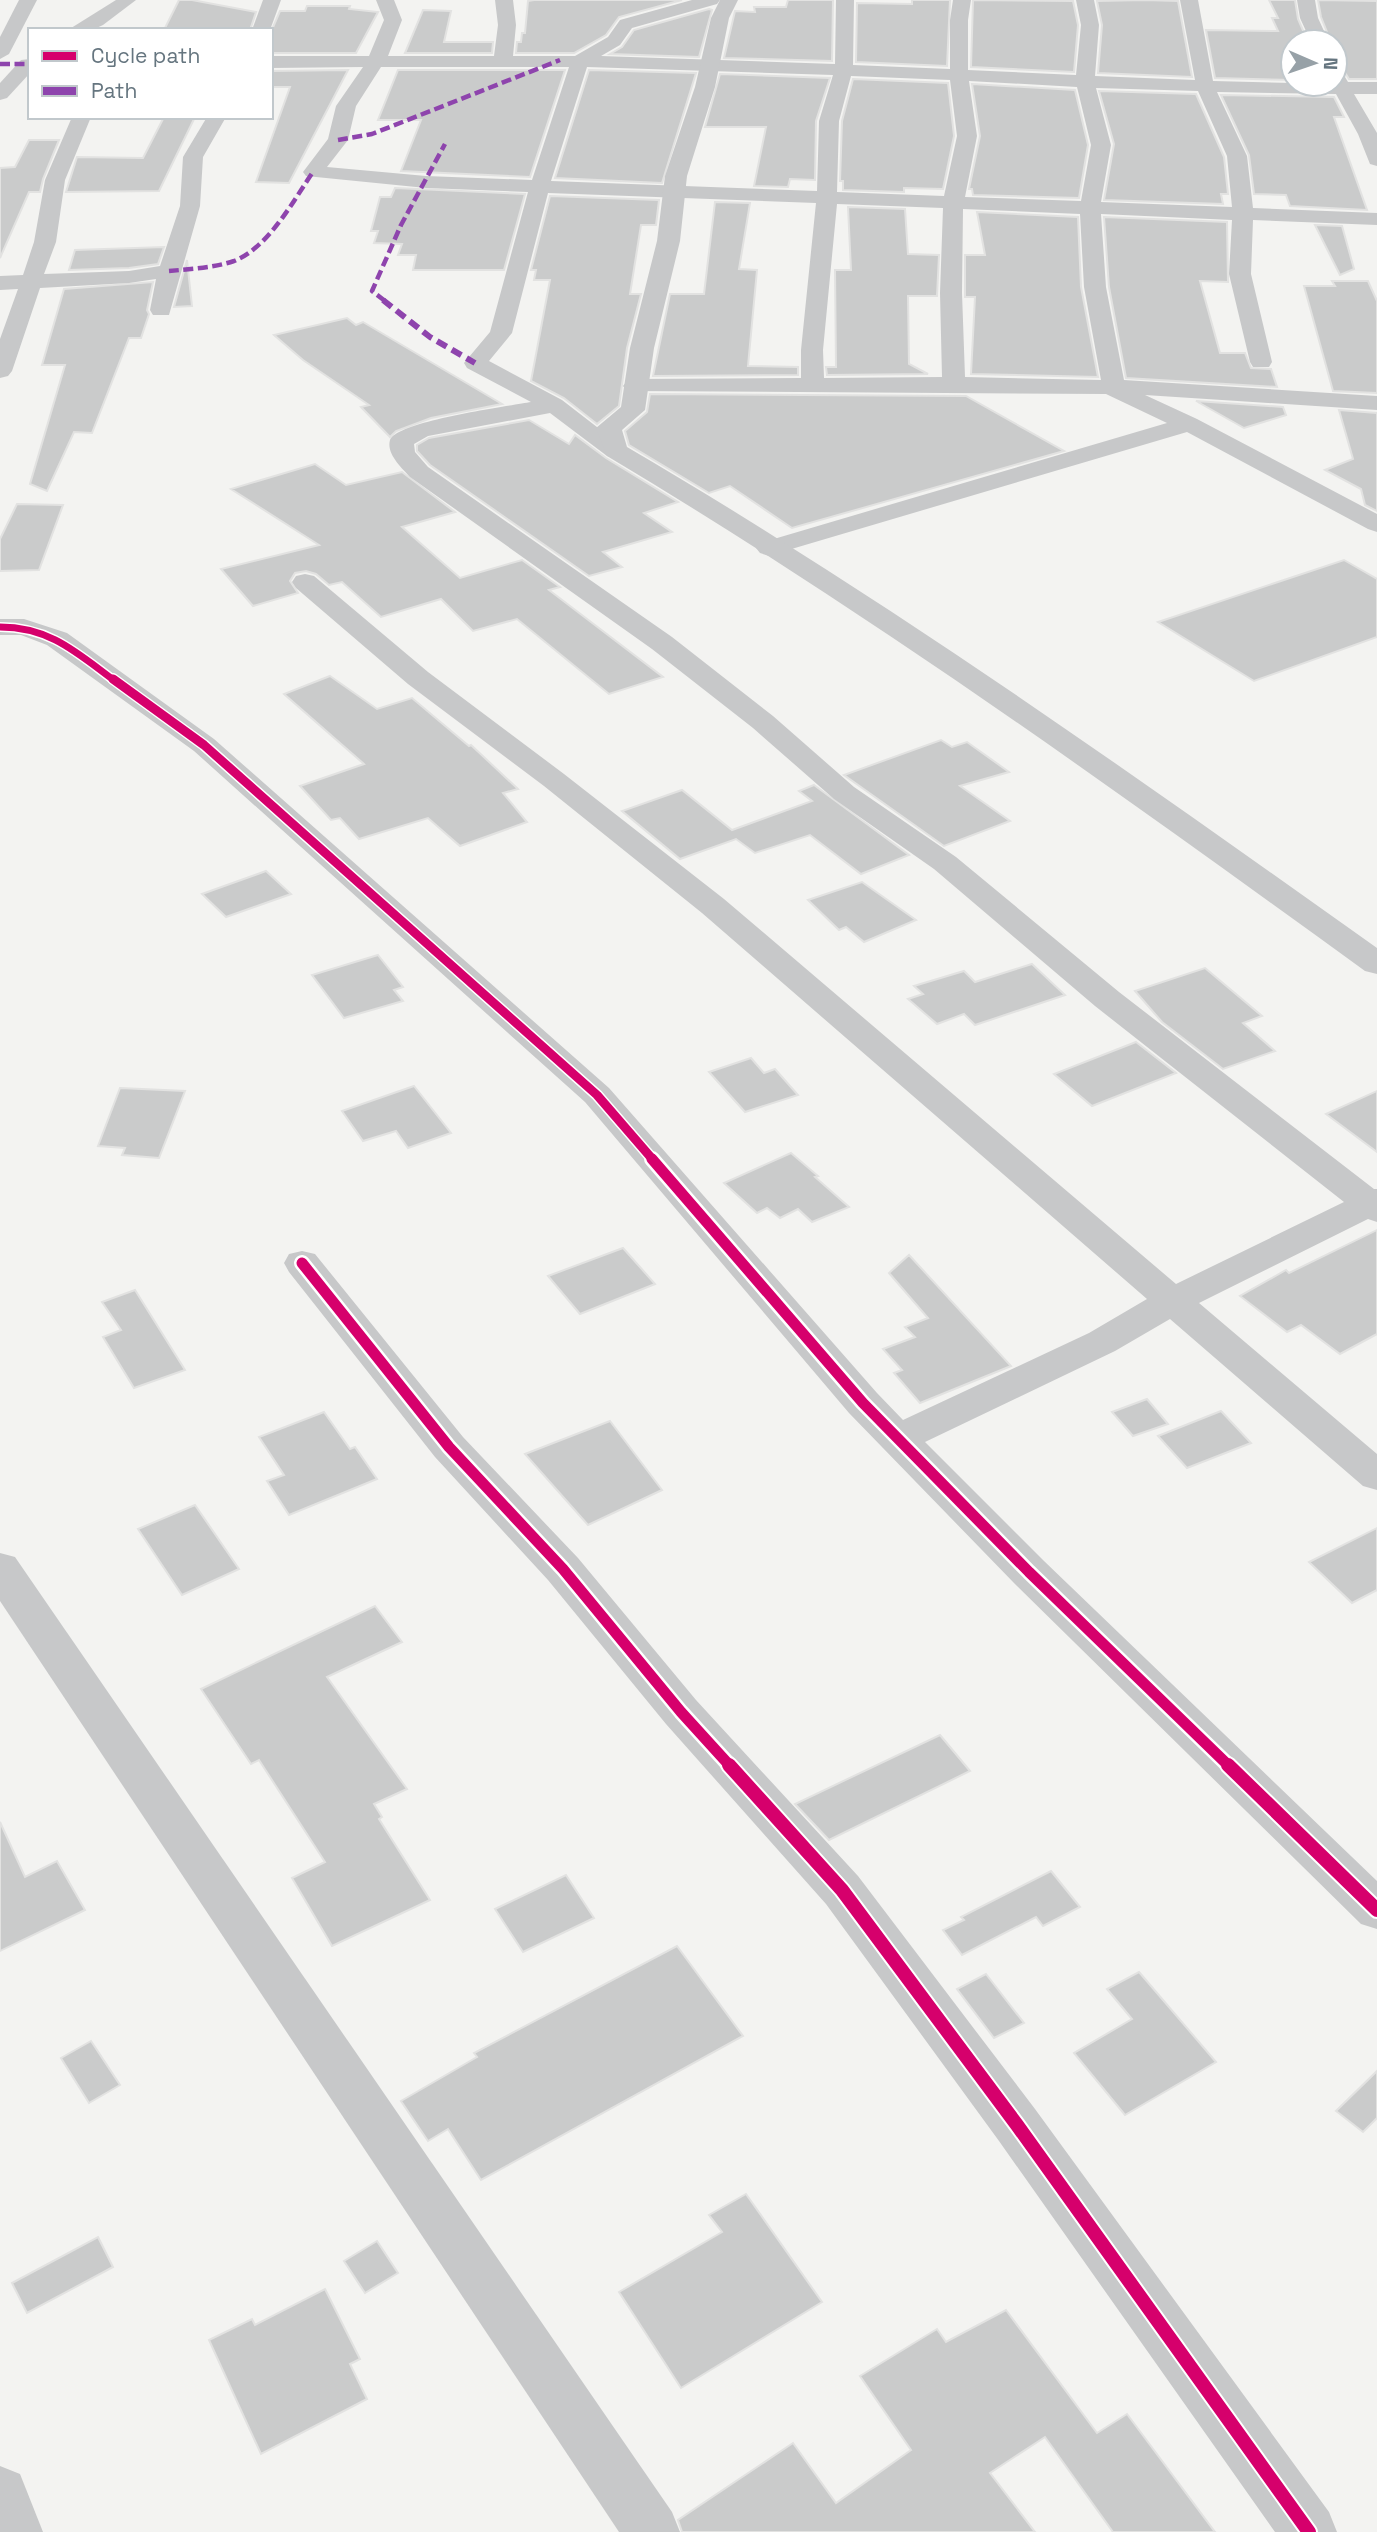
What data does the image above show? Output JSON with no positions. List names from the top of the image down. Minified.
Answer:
{"legend":["Cycle path","Path"],"north":"right"}
